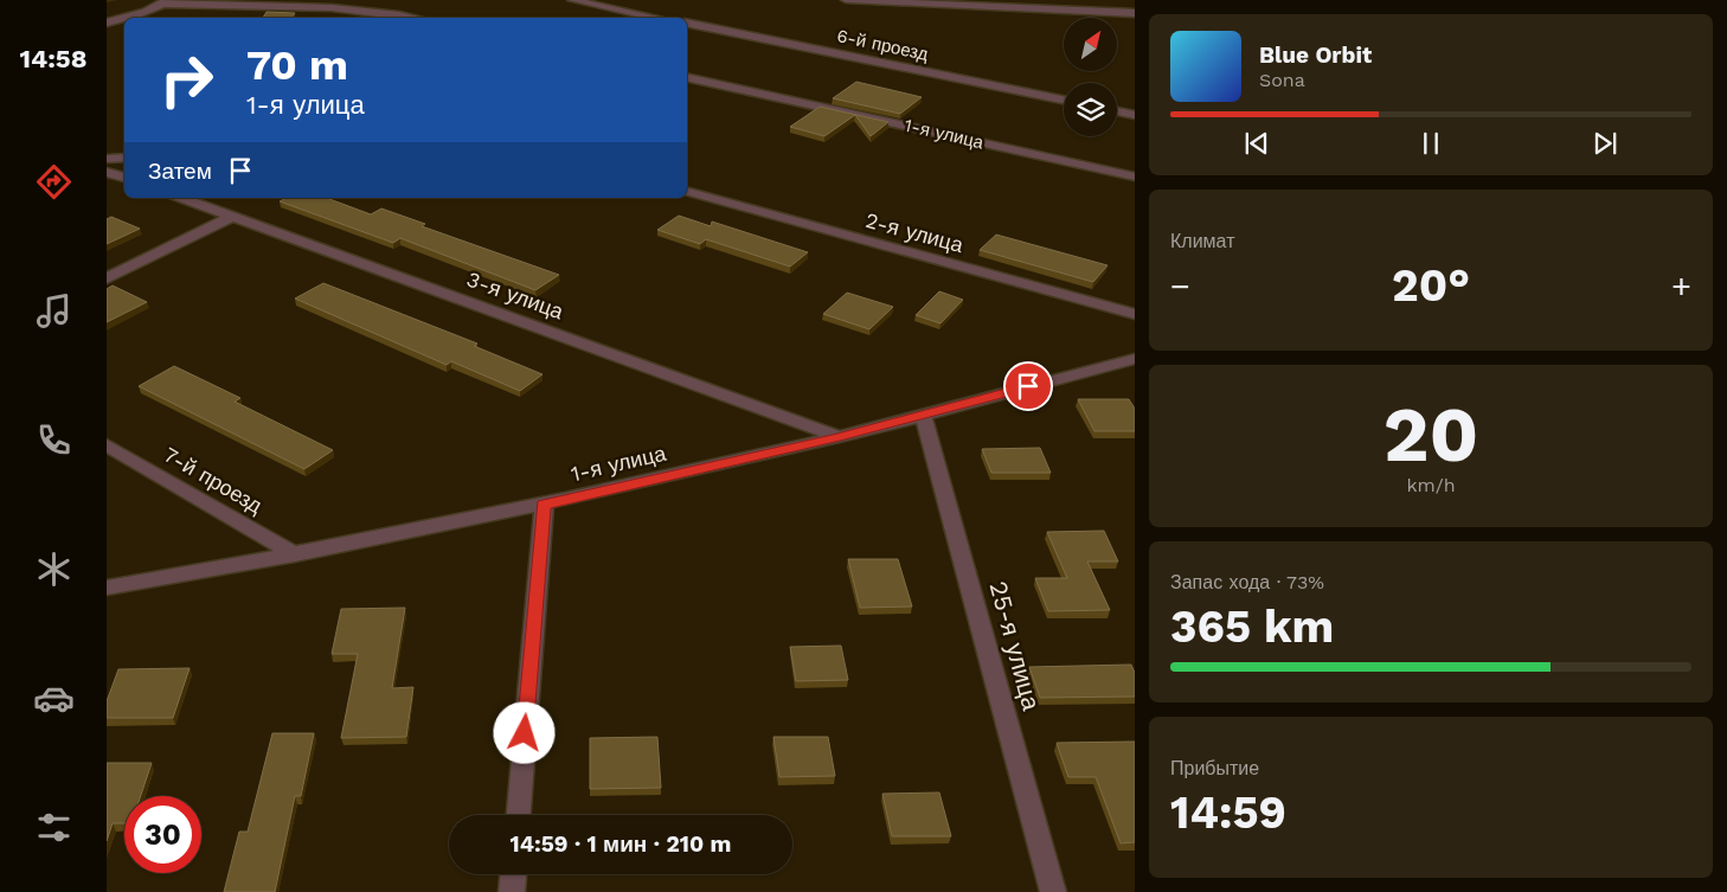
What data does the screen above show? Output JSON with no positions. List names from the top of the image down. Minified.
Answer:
{"streets":{"street":["6-й проезд","1-я улица","2-я улица","3-я улица","7-й проезд","25-я улица"]},"crossings":[["1-я улица","3-я улица"],["1-я улица","7-й проезд"],["1-я улица","25-я улица"]],"north":"top right","page":{"tabs":"14:58","turn":["70 m","1-я улица"],"song":["Blue Orbit","Sona"],"then":"Затем","tile":["Климат",["20","km/h"],["Запас хода · 73%","365 km"],["Прибытие","14:59"]],"heat":["−","20°","+"],"limit":"30","trip":"14:59 · 1 мин · 210 m"}}
